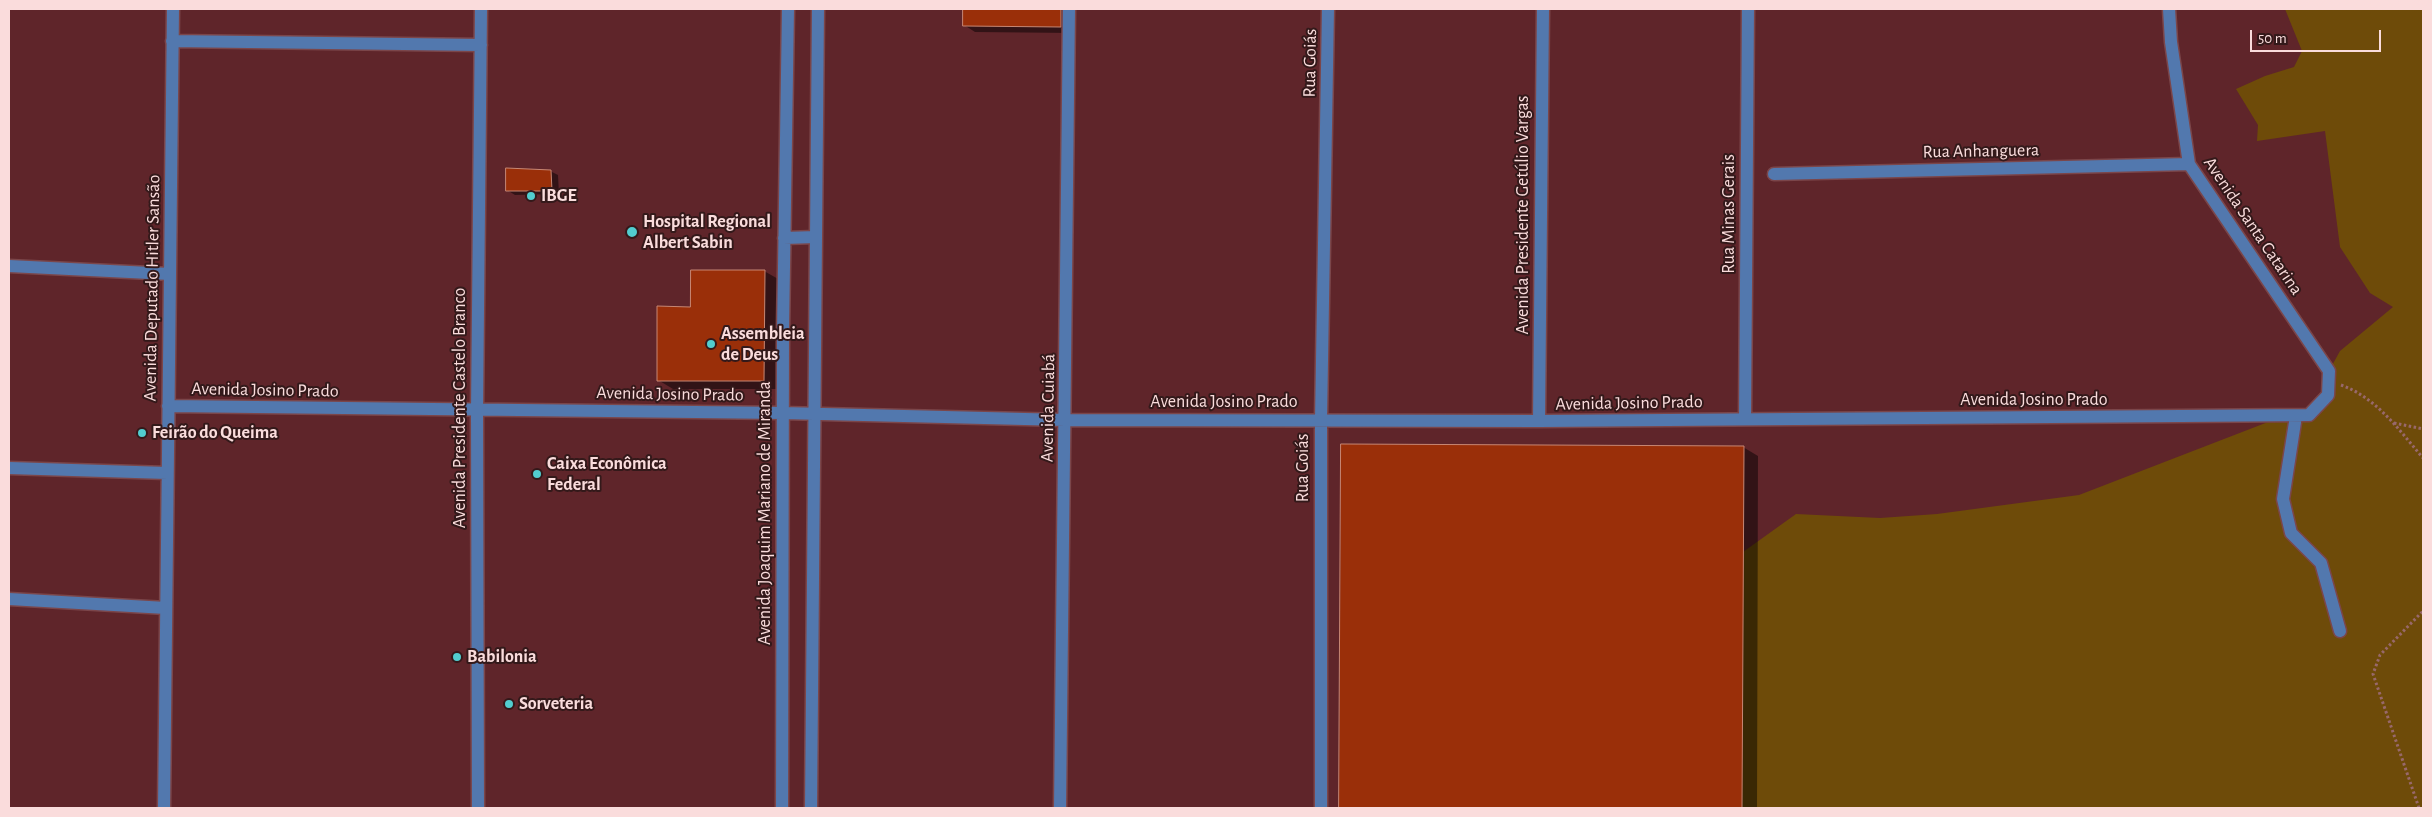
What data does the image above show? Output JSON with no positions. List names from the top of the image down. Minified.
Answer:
{"streets":{"street":["Rua Goiás","Rua Anhanguera","Rua Minas Gerais","Avenida Presidente Getúlio Vargas","Avenida Santa Catarina","Avenida Deputado Hitler Sansão","Avenida Josino Prado","Avenida Presidente Castelo Branco","Avenida Cuiabá","Avenida Joaquim Mariano de Miranda"]},"crossings":[["Rua Goiás","Avenida Josino Prado"],["Rua Anhanguera","Avenida Santa Catarina"],["Rua Minas Gerais","Avenida Josino Prado"],["Avenida Presidente Getúlio Vargas","Avenida Josino Prado"],["Avenida Deputado Hitler Sansão","Avenida Josino Prado"],["Avenida Josino Prado","Avenida Presidente Castelo Branco"],["Avenida Josino Prado","Avenida Cuiabá"],["Avenida Josino Prado","Avenida Joaquim Mariano de Miranda"]],"places":["IBGE","Hospital Regional Albert Sabin","Assembleia de Deus","Feirão do Queima","Caixa Econômica Federal","Babilonia","Sorveteria"],"scale_bar":"50 m"}
